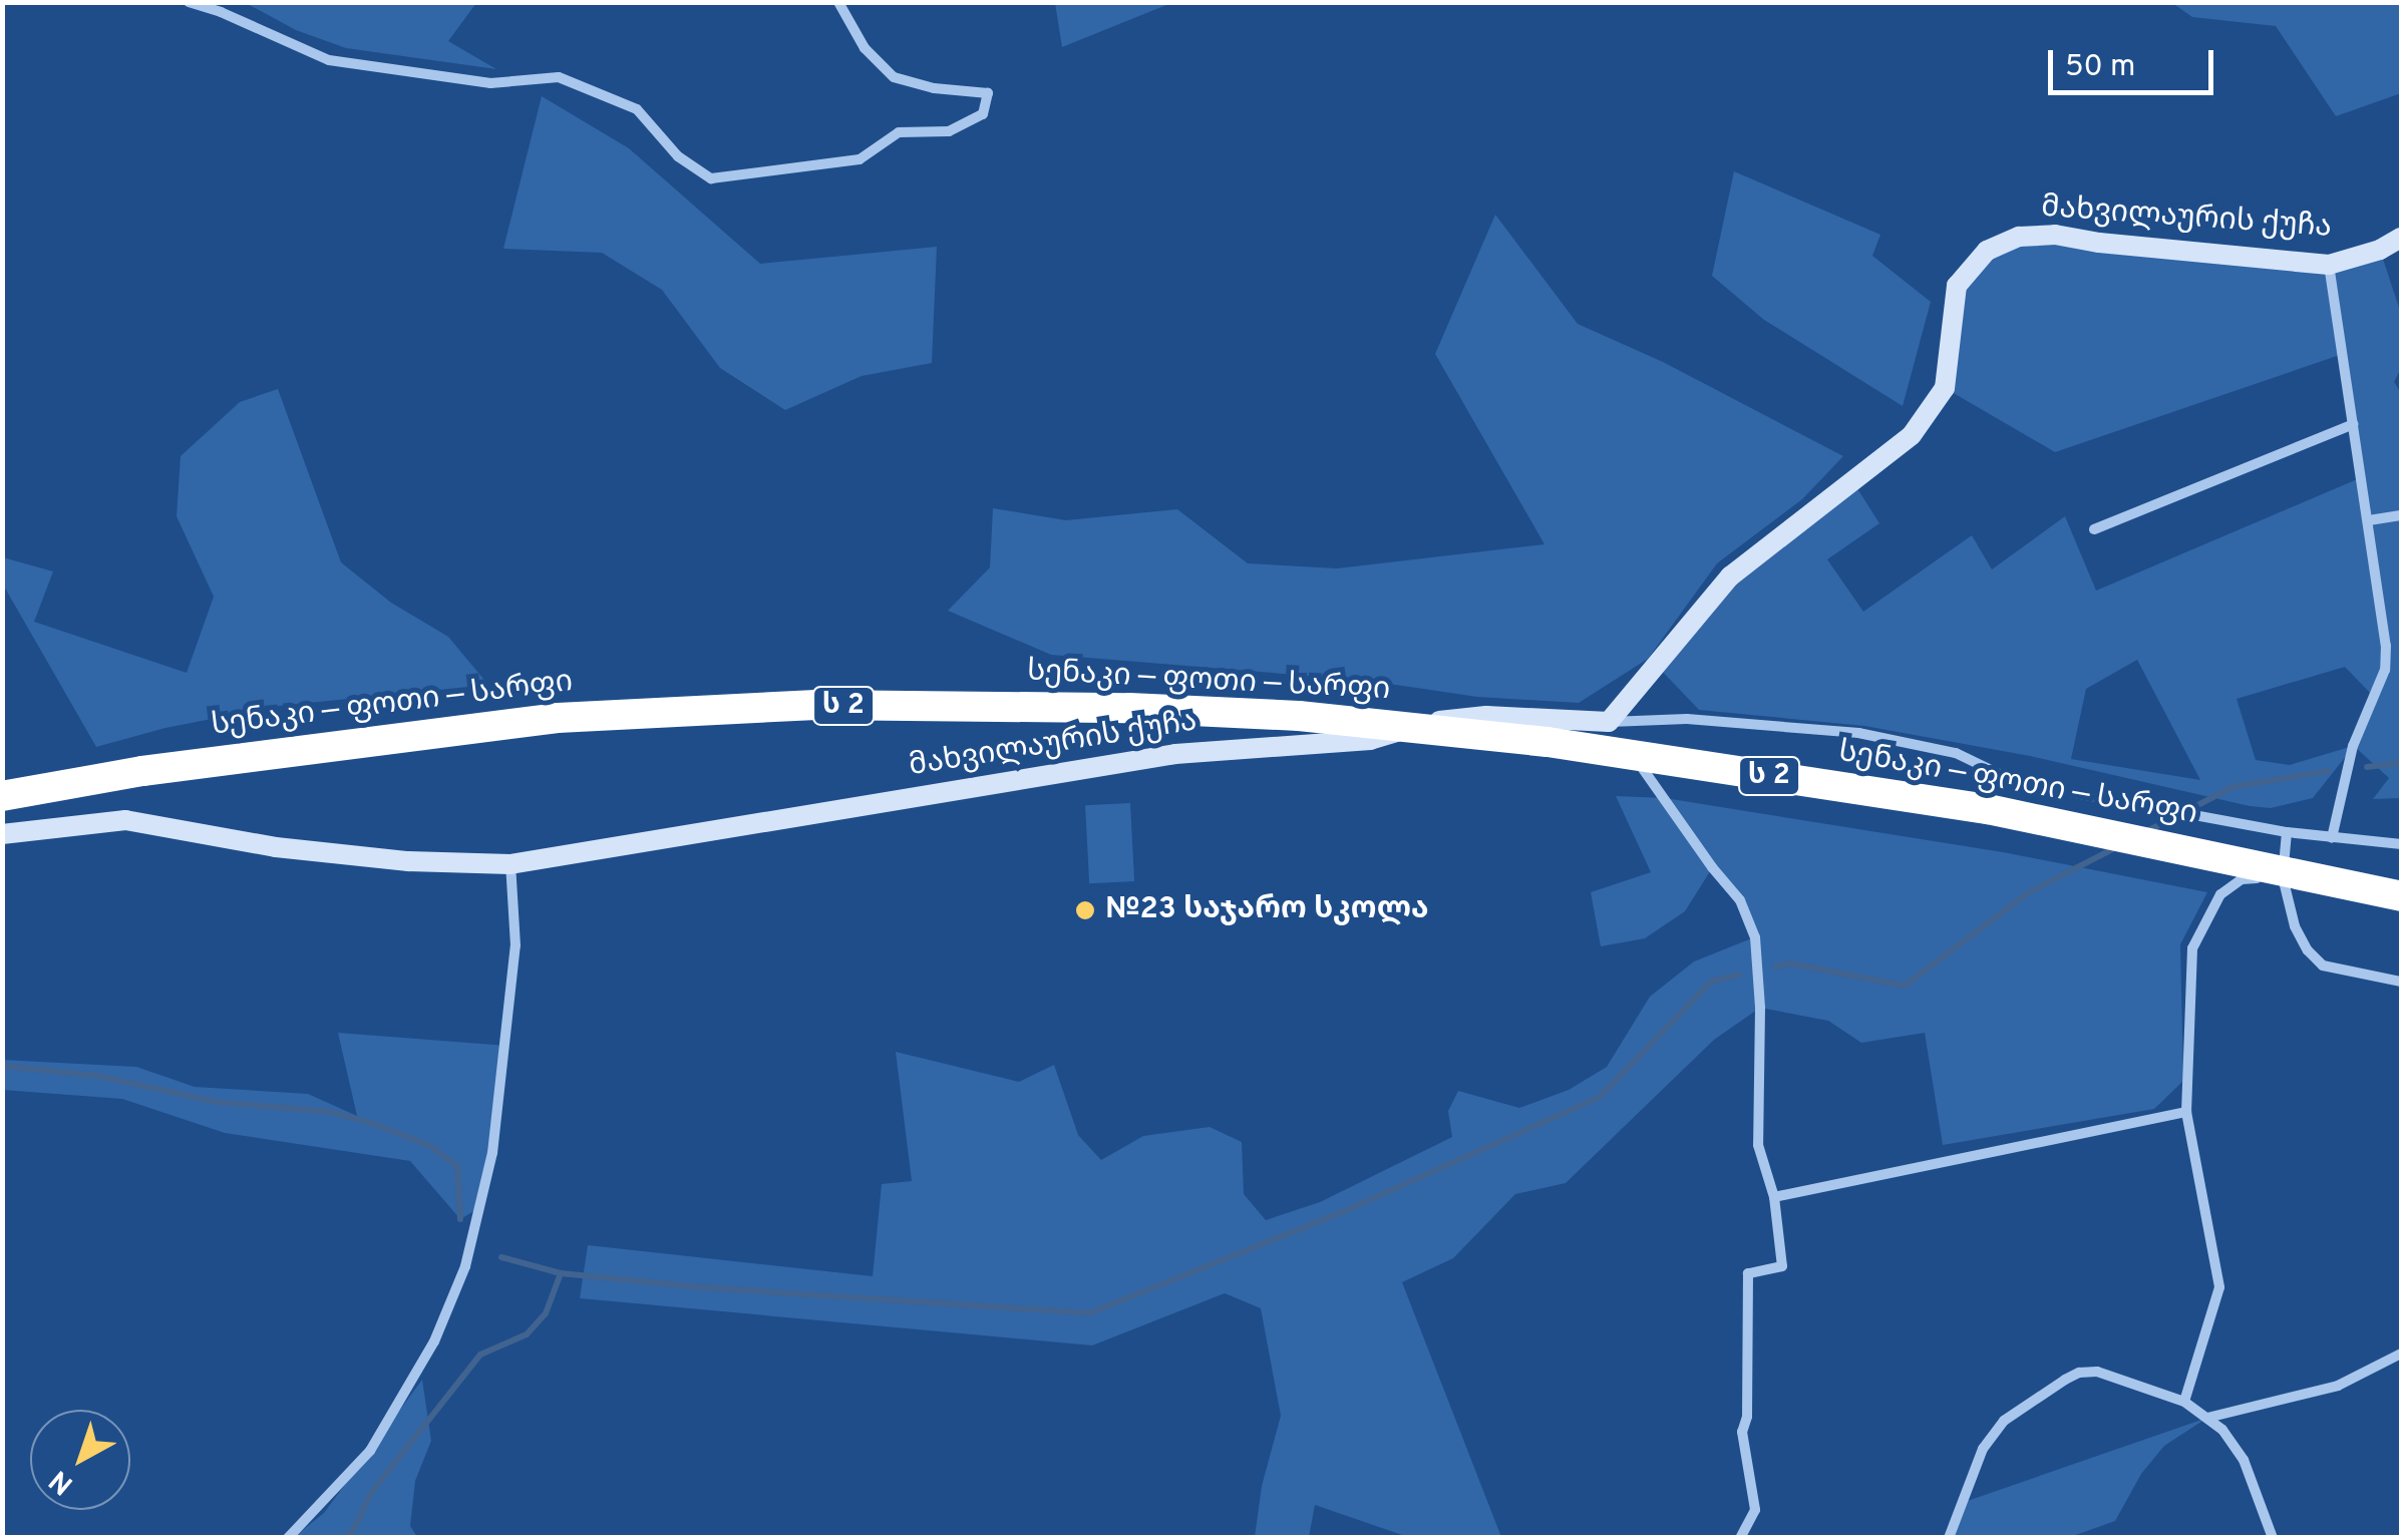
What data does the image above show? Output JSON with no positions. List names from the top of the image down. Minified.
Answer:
{"streets":{"highway":["სენაკი — ფოთი — სარფი","ს 2"],"street":["მახვილაურის ქუჩა"]},"places":["№23 საჯარო სკოლა"],"scale_bar":"50 m","north":"bottom left"}
